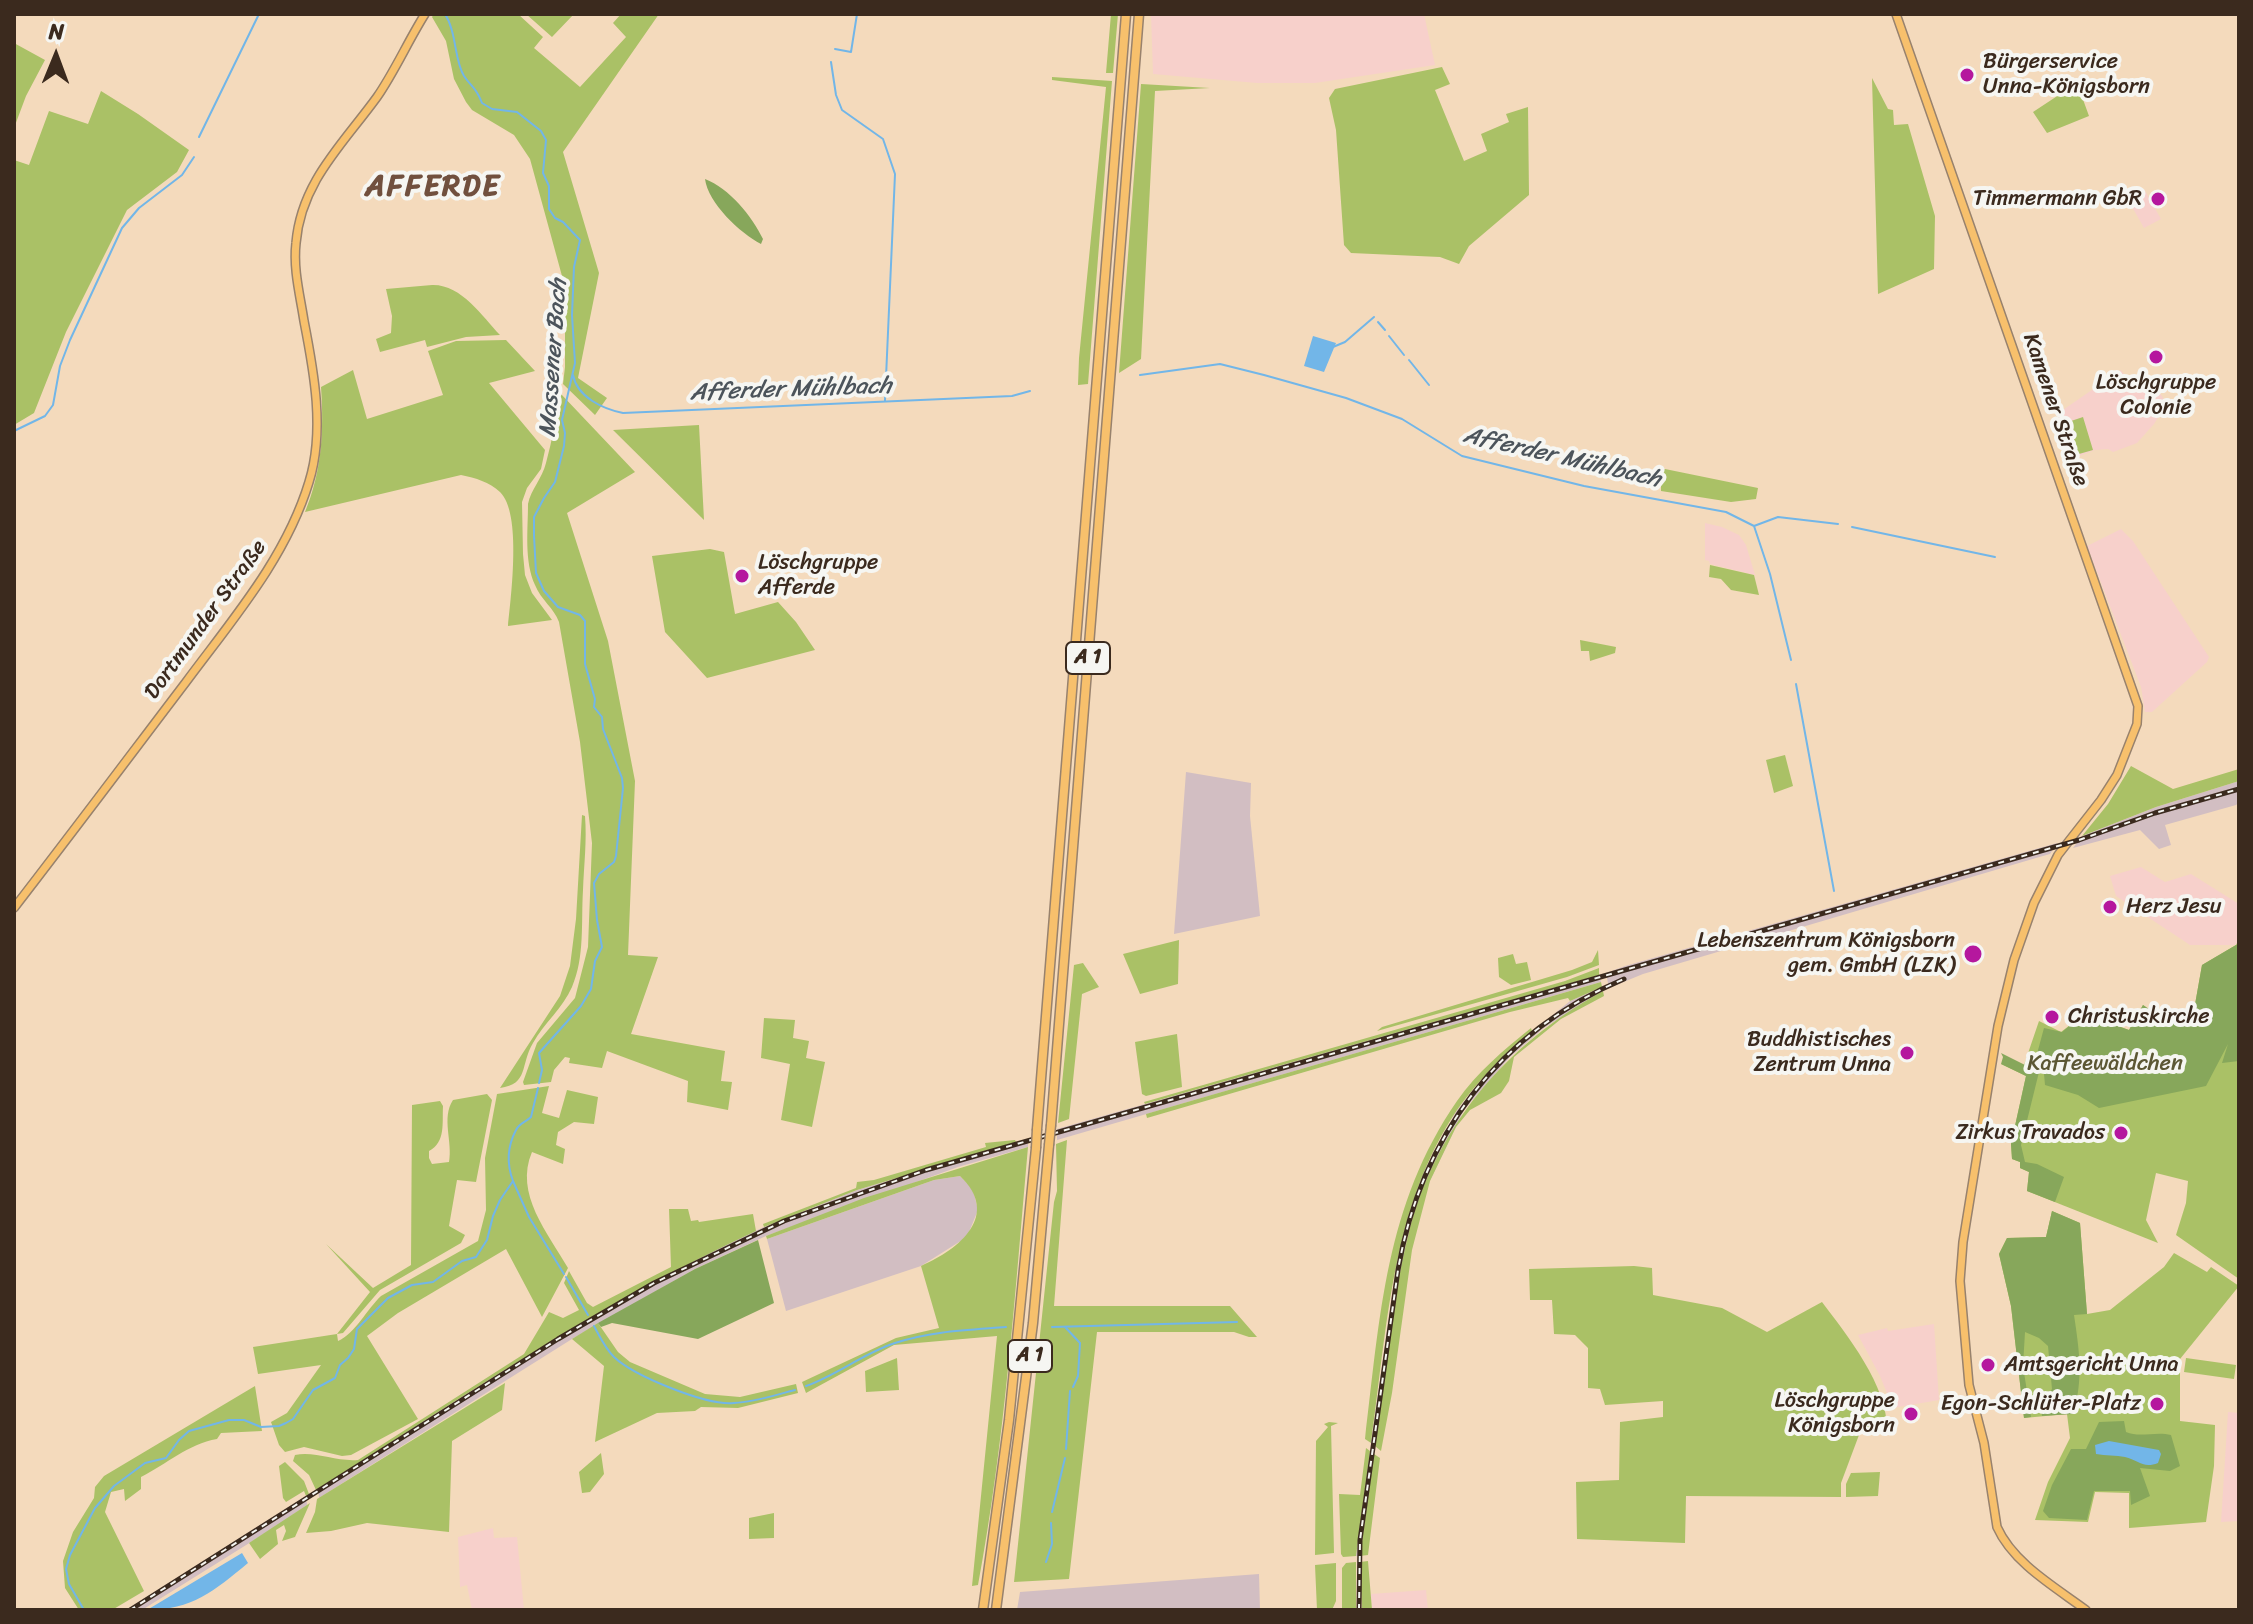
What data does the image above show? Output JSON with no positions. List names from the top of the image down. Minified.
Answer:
{"streets":{"highway":["A 1"],"main road":["Kamener Straße","Dortmunder Straße"]},"districts":["AFFERDE"],"water":["Massener Bach","Afferder Mühlbach"],"parks":["Kaffeewäldchen"],"places":["Bürgerservice Unna-Königsborn","Timmermann GbR","Löschgruppe Colonie","Löschgruppe Afferde","Herz Jesu","Lebenszentrum Königsborn gem. GmbH (LZK)","Christuskirche","Buddhistisches Zentrum Unna","Zirkus Travados","Amtsgericht Unna","Egon-Schlüter-Platz","Löschgruppe Königsborn"],"north":"top"}
